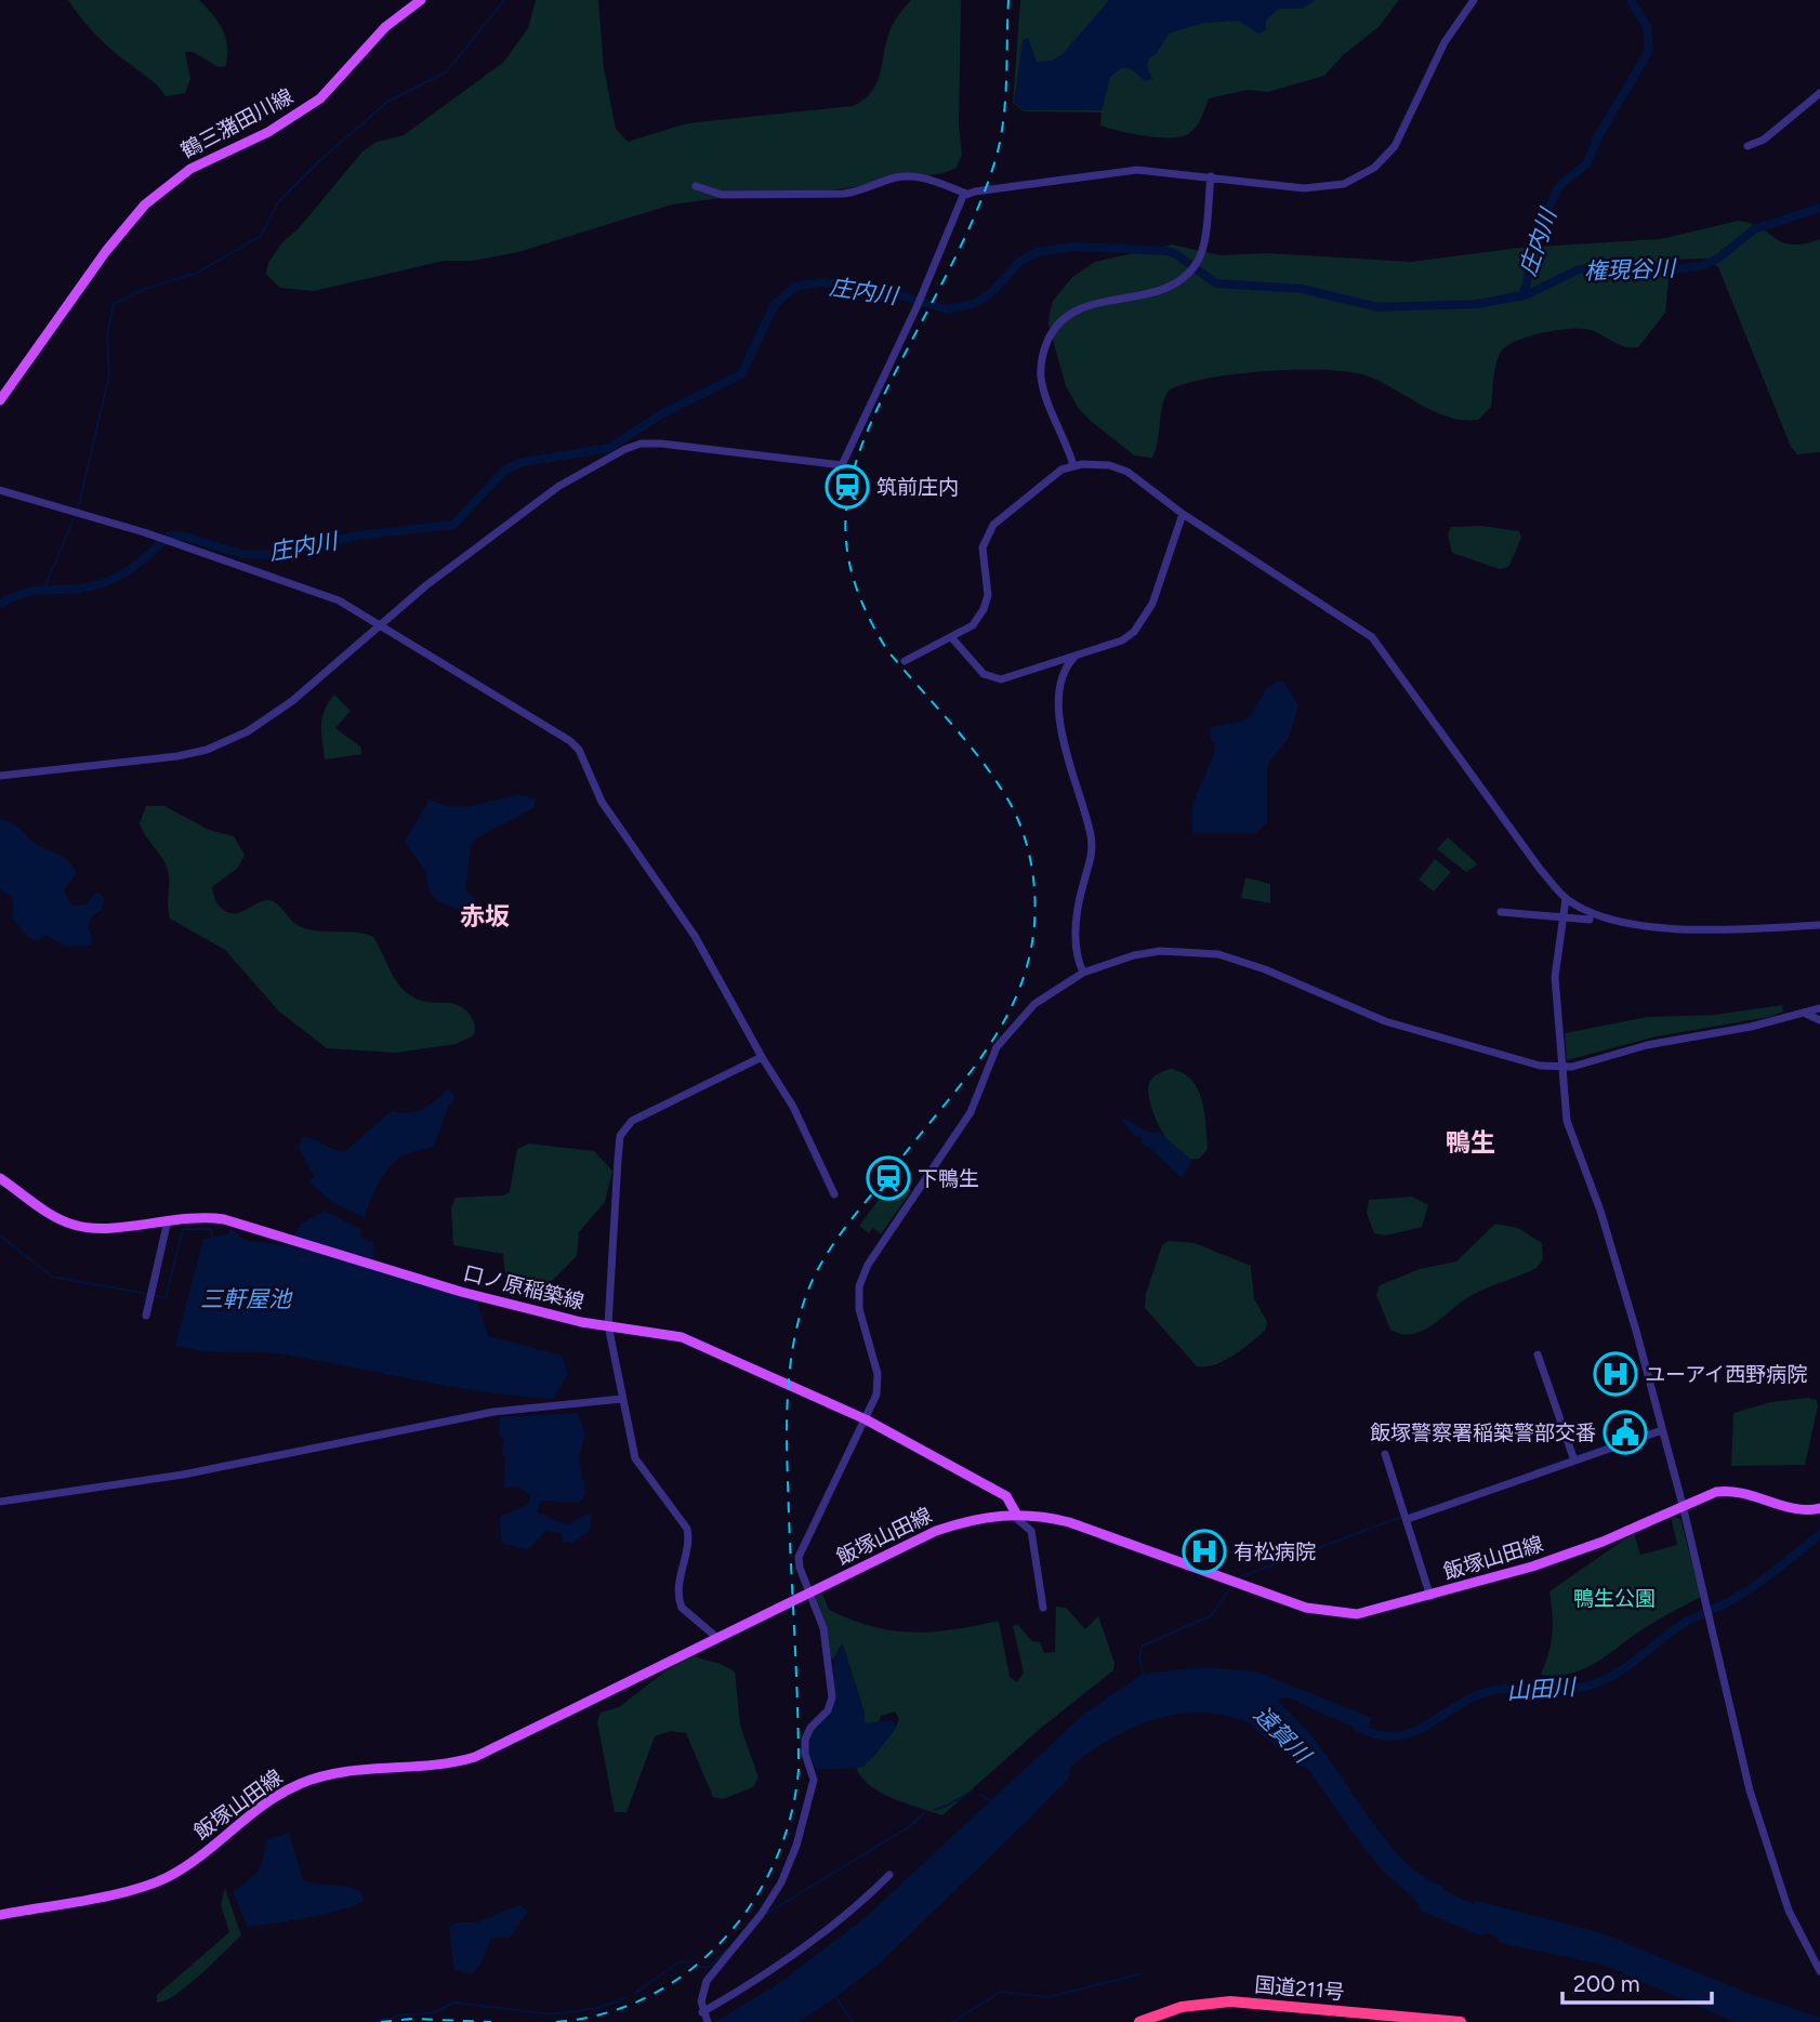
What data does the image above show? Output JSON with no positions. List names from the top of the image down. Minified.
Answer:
{"streets":{"highway":["国道211号"],"main road":["鶴三潴田川線","口ノ原稲築線","飯塚山田線"]},"crossings":[["口ノ原稲築線","飯塚山田線"]],"districts":["赤坂","鴨生"],"water":["庄内川","権現谷川","三軒屋池","山田川","遠賀川"],"parks":["鴨生公園"],"places":{"station":["筑前庄内","下鴨生"],"hospital":["ユーアイ西野病院","有松病院"],"public building":["飯塚警察署稲築警部交番"]},"scale_bar":"200 m"}
